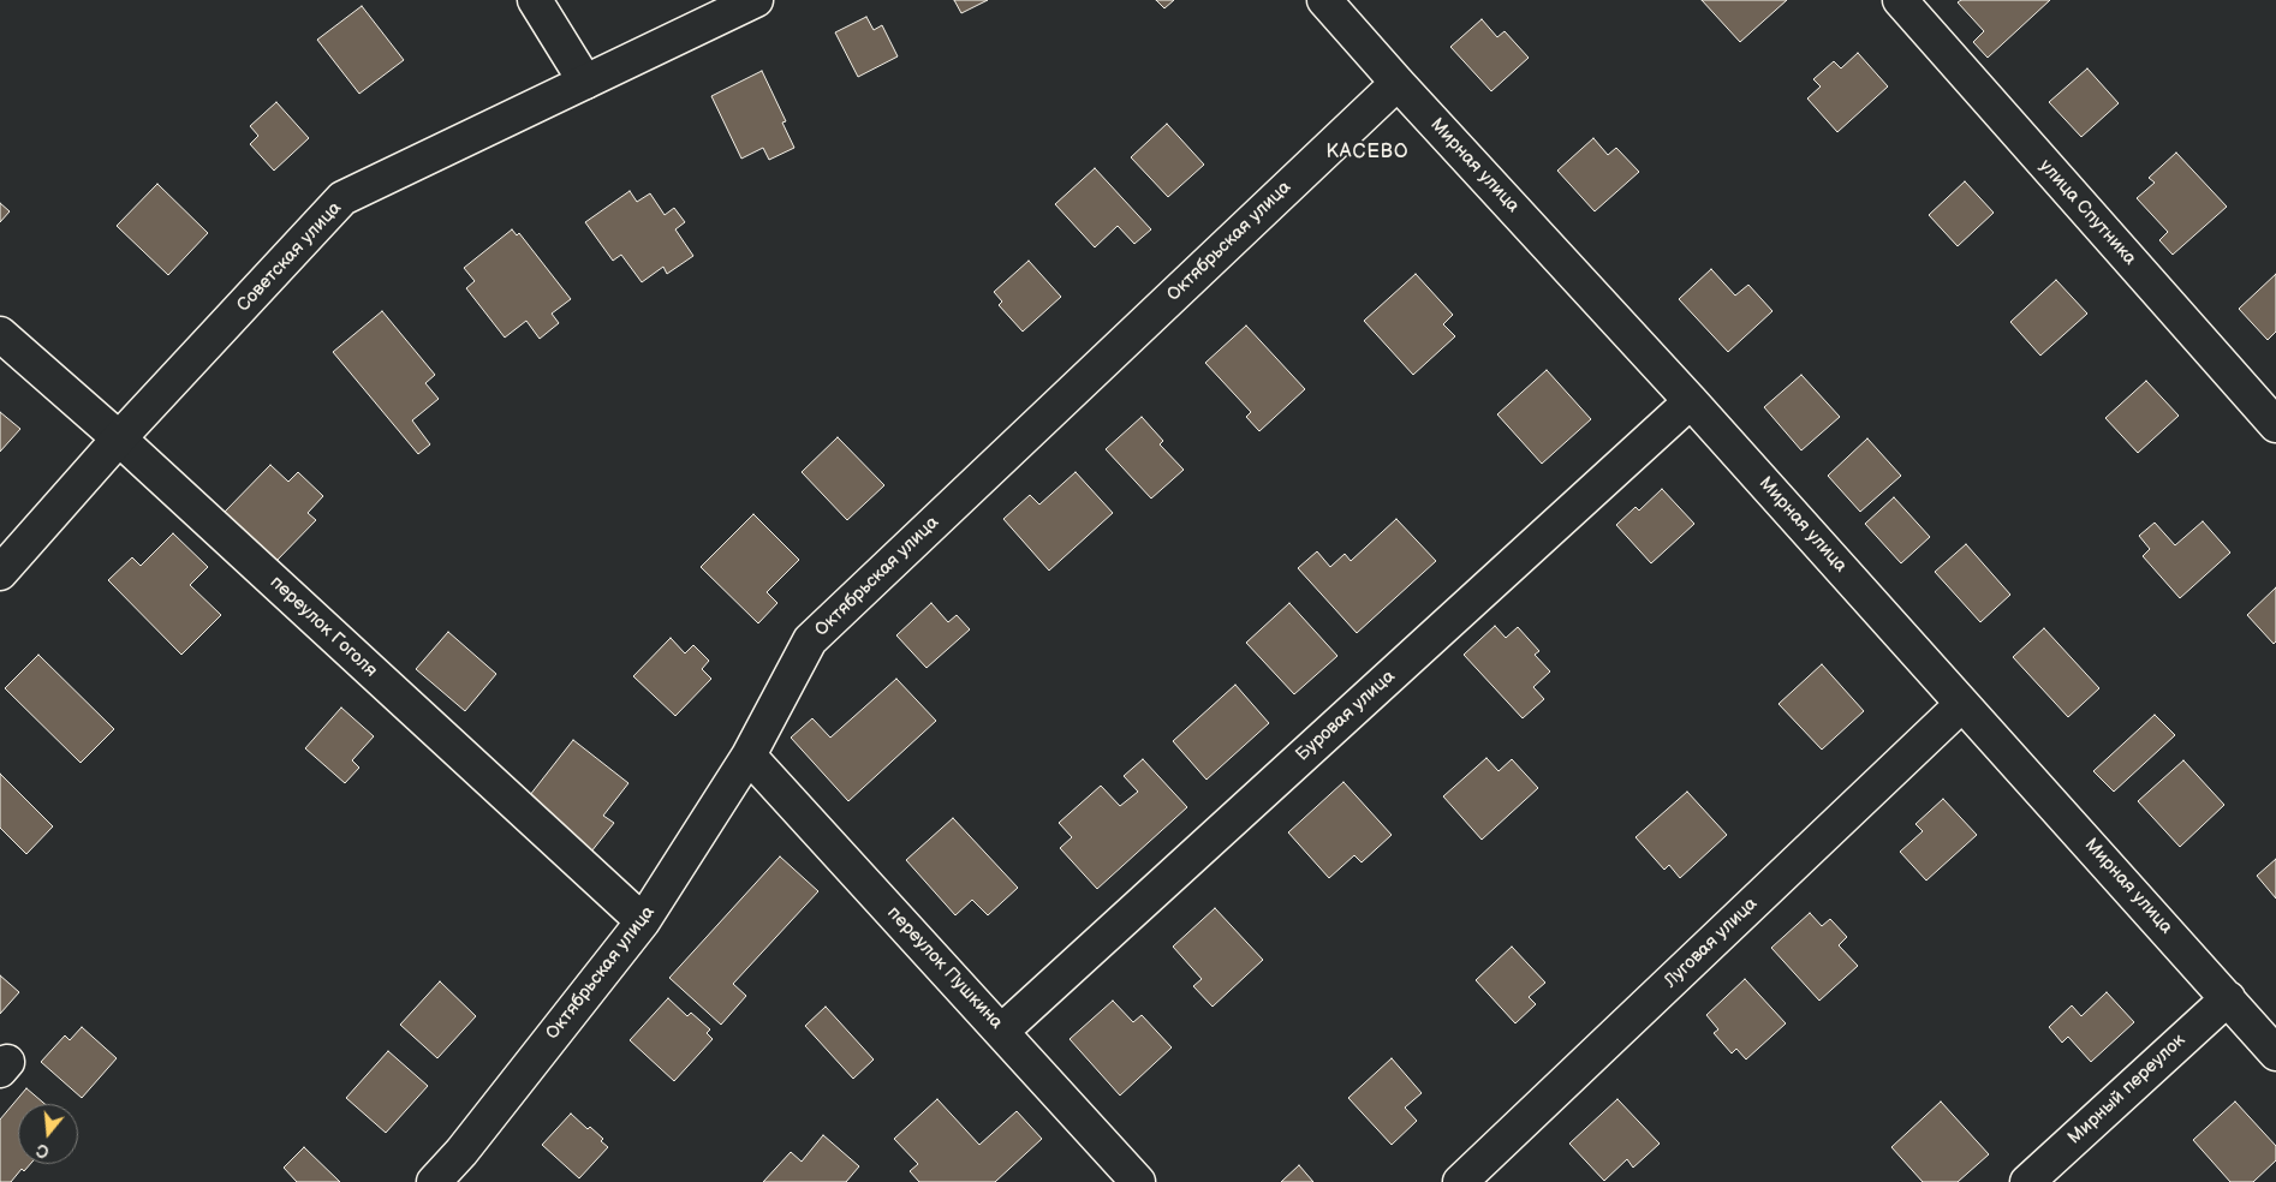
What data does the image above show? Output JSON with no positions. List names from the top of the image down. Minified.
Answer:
{"streets":{"street":["Мирная улица","улица Спутника","Октябрьская улица","Советская улица","переулок Гоголя","Буровая улица","Луговая улица","переулок Пушкина","Мирный переулок"]},"crossings":[["Мирная улица","Октябрьская улица"],["Мирная улица","Буровая улица"],["Мирная улица","Луговая улица"],["Мирная улица","Мирный переулок"],["Октябрьская улица","переулок Гоголя"],["Октябрьская улица","переулок Пушкина"],["Советская улица","переулок Гоголя"],["Буровая улица","переулок Пушкина"]],"districts":["КАСЕВО"],"north":"bottom"}
